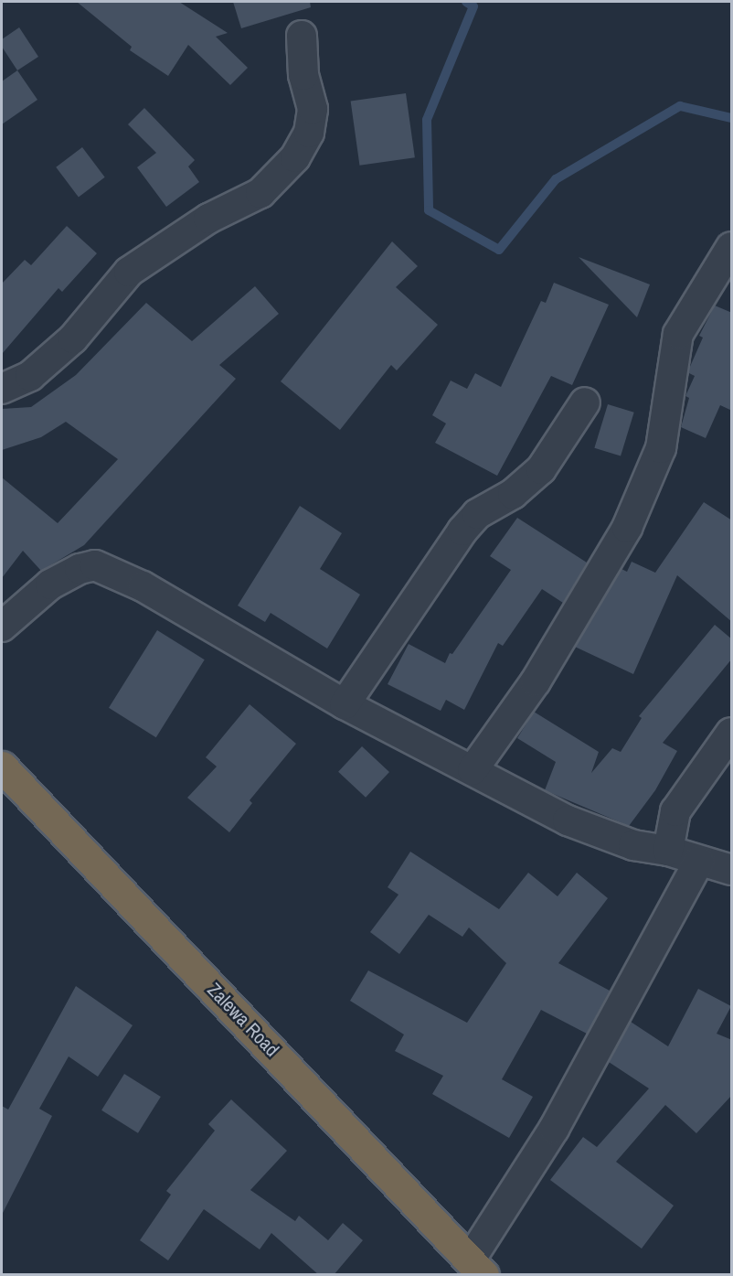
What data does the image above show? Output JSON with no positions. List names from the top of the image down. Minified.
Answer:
{"streets":{"highway":["Zalewa Road"]}}
